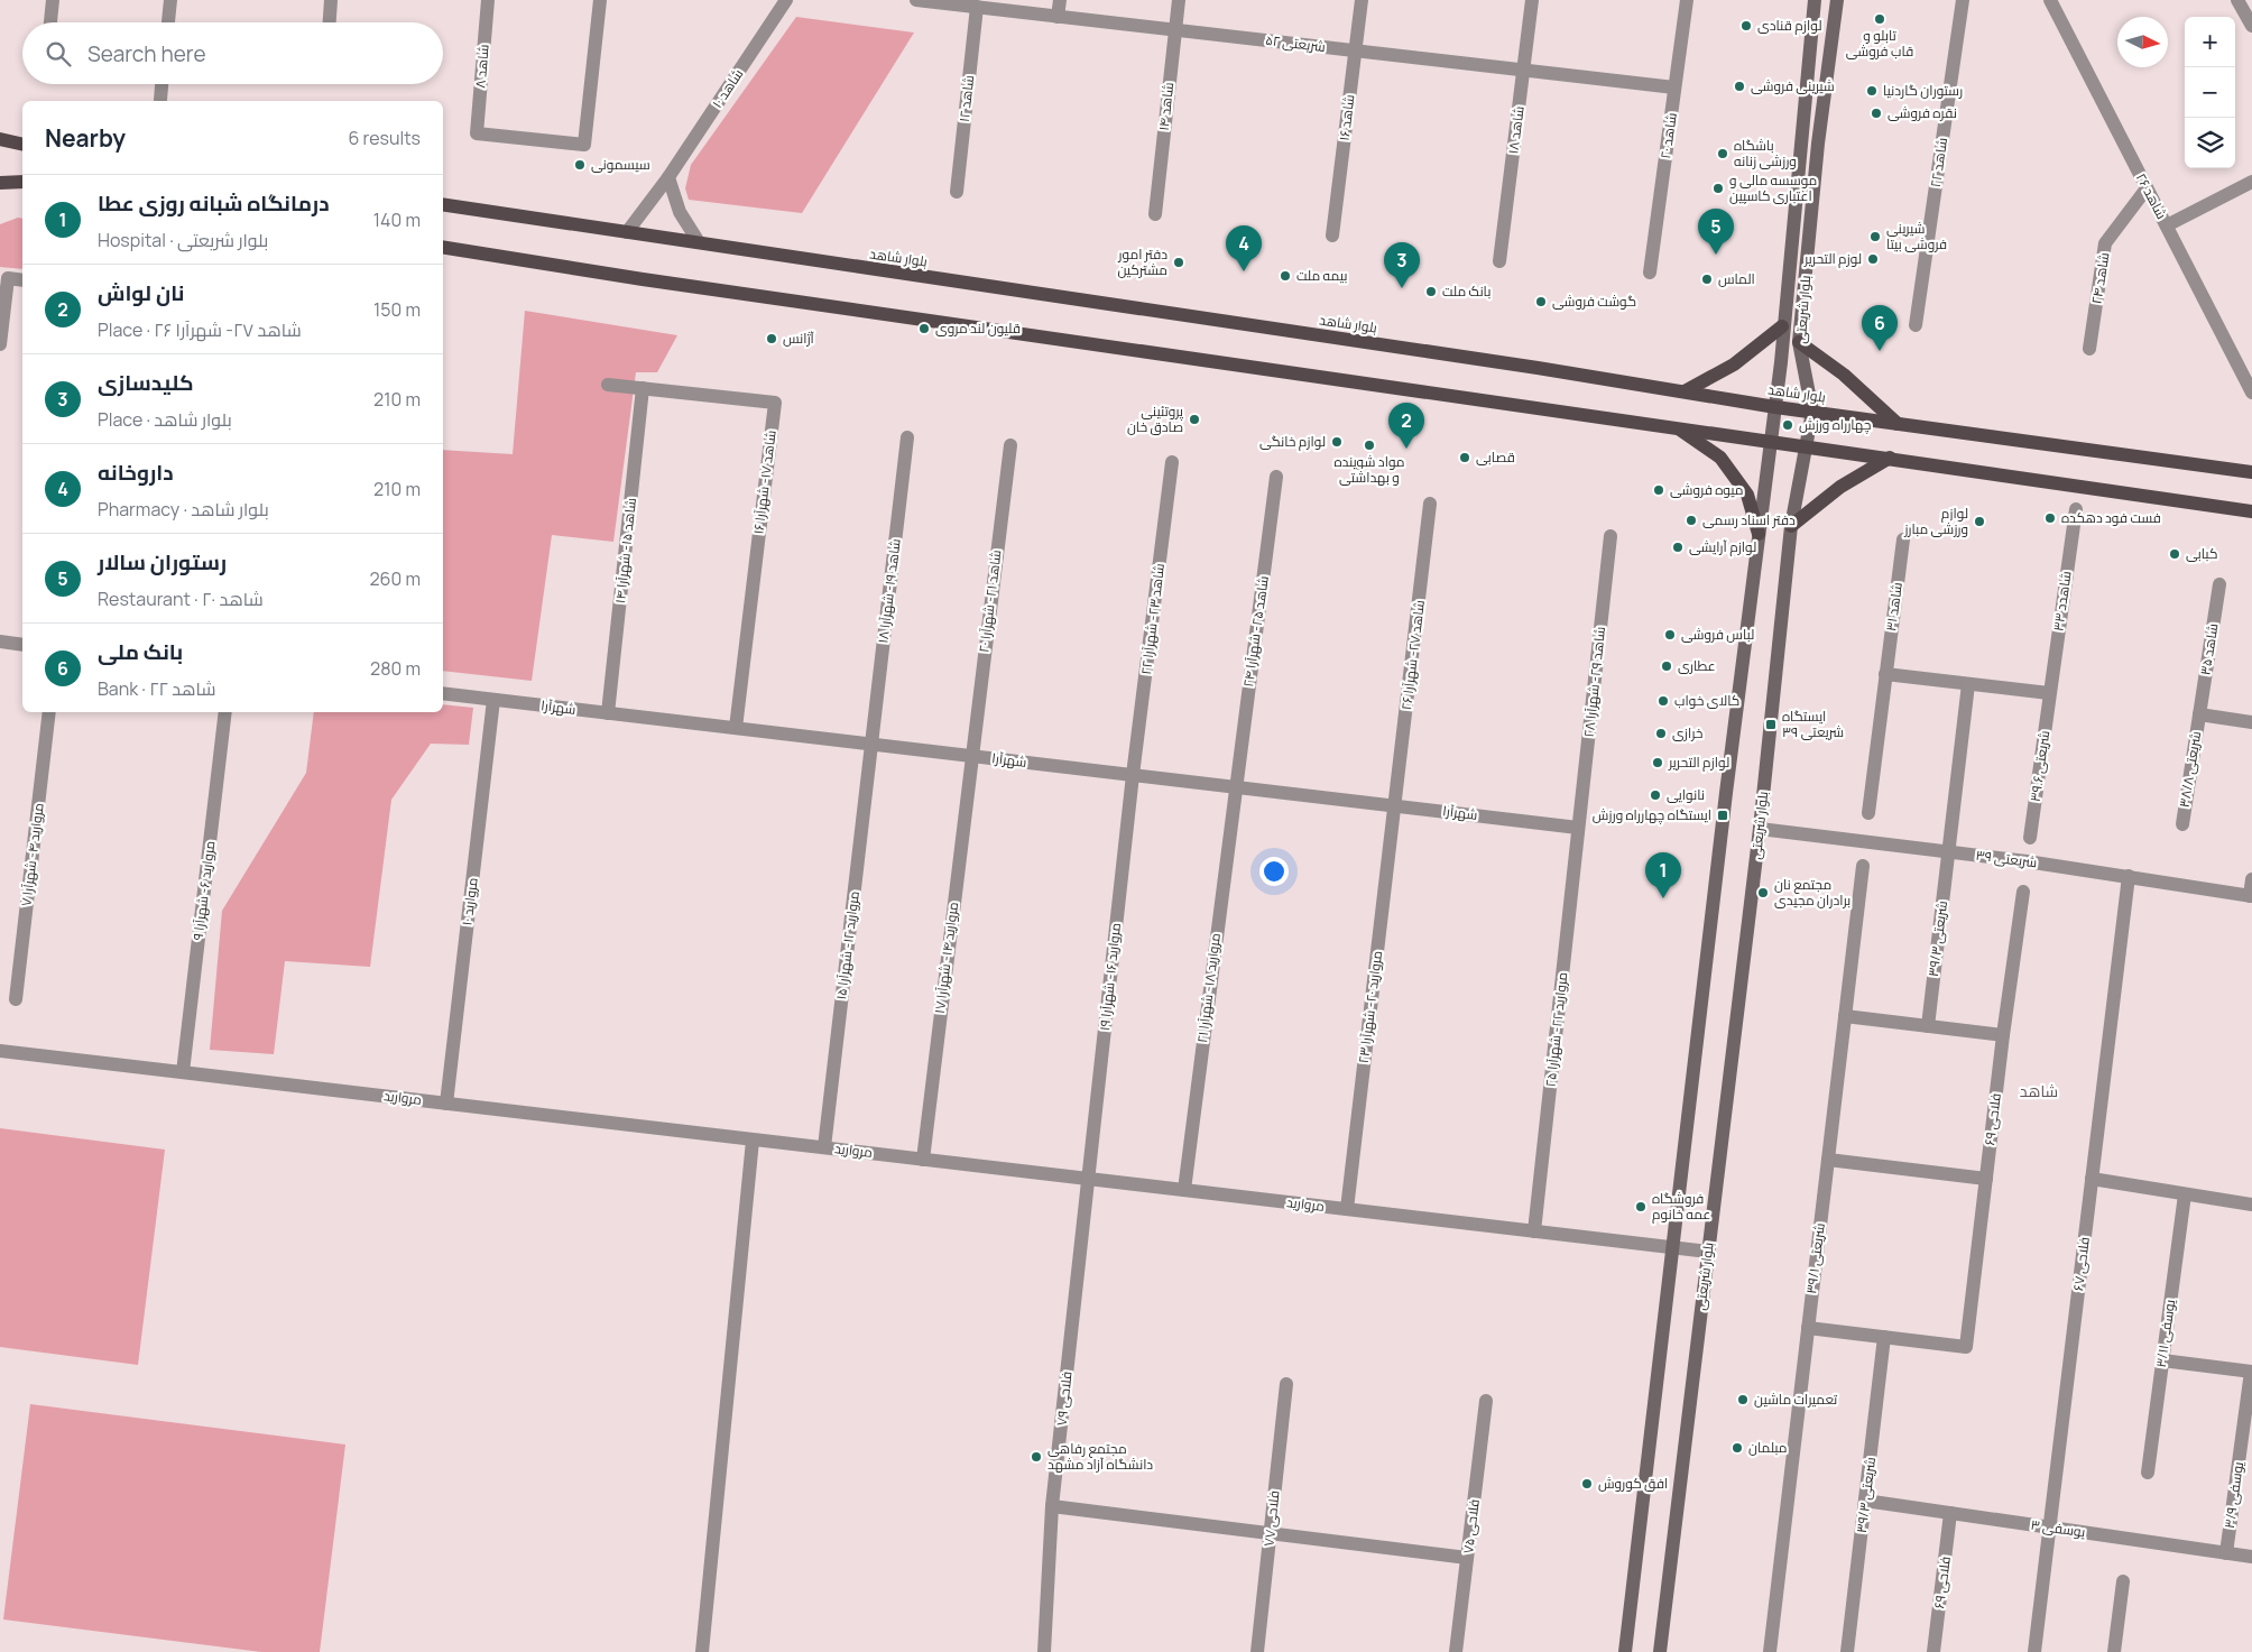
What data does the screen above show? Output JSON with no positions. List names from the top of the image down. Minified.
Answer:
{"streets":{"main road":["بلوار شاهد","بلوار شریعتی"],"street":["شریعتی ۵۲","شاهد ۸","شاهد ۱۰","شاهد ۱۲","شاهد ۱۴","شاهد ۱۶","شاهد ۱۸","شاهد ۲۰","شاهد ۲۲","شاهد ۲۶","شاهد ۲۴","شاهد ۱۷- شهرآرا ۱۶","شاهد ۱۵- شهرآرا ۱۴","شاهد ۱۹- شهرآرا ۱۸","شاهد ۲۱- شهرآرا ۲۰","شاهدد ۳۳","شاهد ۳۱","شاهد ۲۳- شهرآرا ۲۲","شاهد ۲۵- شهرآرا ۲۴","شاهد ۳۵","شاهد ۲۷- شهرآرا ۲۶","شاهد ۲۹- شهرآرا ۲۸","شهرآرا","شریعتی ۳۹.۶","شریعتی ۳۸/۸","مروارید ۴- شهرآرا ۷","شریعتی ۳۹","مروارید ۶- شهرآرا ۹","مروارید ۱۰","شریعتی ۳۹/۳","مروارید ۱۲- شهرآرا ۱۵","مروارید ۱۴- شهرآرا ۱۷","مروارید ۱۶- شهرآرا ۱۹","مروارید ۱۸- شهرآرا ۲۱","مروارید ۲۰- شهرآرا ۲۳","مروارید ۲۲- شهرآرا ۲۵","مروارید","فلاحی ۶۹","شریعتی ۳۹/۱","فلاحی ۶۷","یوسفی ۳/۱۱","فلاحی ۷۹","یوسفی ۳/۹","فلاحی ۷۷","فلاحی ۷۵","یوسفی ۳"]},"crossings":[["شریعتی ۵۲","شاهد ۱۲"],["شریعتی ۵۲","شاهد ۱۴"],["شریعتی ۵۲","شاهد ۱۶"],["شریعتی ۵۲","شاهد ۱۸"],["شریعتی ۵۲","شاهد ۲۰"],["شاهد ۱۰","بلوار شاهد"],["شاهد ۲۶","شاهد ۲۴"],["بلوار شاهد","بلوار شریعتی"],["بلوار شریعتی","شریعتی ۳۹"],["بلوار شریعتی","مروارید"],["شاهد ۱۷- شهرآرا ۱۶","شاهد ۱۵- شهرآرا ۱۴"],["شاهد ۱۷- شهرآرا ۱۶","شهرآرا"],["شاهد ۱۵- شهرآرا ۱۴","شهرآرا"],["شاهد ۱۹- شهرآرا ۱۸","شهرآرا"],["شاهد ۱۹- شهرآرا ۱۸","مروارید ۱۲- شهرآرا ۱۵"],["شاهد ۲۱- شهرآرا ۲۰","شهرآرا"],["شاهد ۲۱- شهرآرا ۲۰","مروارید ۱۴- شهرآرا ۱۷"],["شاهدد ۳۳","شریعتی ۳۹.۶"],["شاهد ۲۳- شهرآرا ۲۲","شهرآرا"],["شاهد ۲۳- شهرآرا ۲۲","مروارید ۱۶- شهرآرا ۱۹"],["شاهد ۲۵- شهرآرا ۲۴","شهرآرا"],["شاهد ۲۵- شهرآرا ۲۴","مروارید ۱۸- شهرآرا ۲۱"],["شاهد ۳۵","شریعتی ۳۸/۸"],["شاهد ۲۷- شهرآرا ۲۶","شهرآرا"],["شاهد ۲۷- شهرآرا ۲۶","مروارید ۲۰- شهرآرا ۲۳"],["شاهد ۲۹- شهرآرا ۲۸","شهرآرا"],["شاهد ۲۹- شهرآرا ۲۸","مروارید ۲۲- شهرآرا ۲۵"],["شهرآرا","مروارید ۱۰"],["شهرآرا","مروارید ۱۲- شهرآرا ۱۵"],["شهرآرا","مروارید ۱۴- شهرآرا ۱۷"],["شهرآرا","مروارید ۱۶- شهرآرا ۱۹"],["شهرآرا","مروارید ۱۸- شهرآرا ۲۱"],["شهرآرا","مروارید ۲۰- شهرآرا ۲۳"],["شهرآرا","مروارید ۲۲- شهرآرا ۲۵"],["شریعتی ۳۹","شریعتی ۳۹/۳"],["شریعتی ۳۹","فلاحی ۶۷"],["مروارید ۶- شهرآرا ۹","مروارید"],["مروارید ۱۰","مروارید"],["شریعتی ۳۹/۳","فلاحی ۶۹"],["شریعتی ۳۹/۳","یوسفی ۳"],["مروارید ۱۲- شهرآرا ۱۵","مروارید"],["مروارید ۱۴- شهرآرا ۱۷","مروارید"],["مروارید ۱۶- شهرآرا ۱۹","مروارید"],["مروارید ۱۶- شهرآرا ۱۹","فلاحی ۷۹"],["مروارید ۱۸- شهرآرا ۲۱","مروارید"],["مروارید ۲۰- شهرآرا ۲۳","مروارید"],["مروارید ۲۲- شهرآرا ۲۵","مروارید"],["مروارید","فلاحی ۷۹"],["فلاحی ۶۹","یوسفی ۳"],["فلاحی ۶۷","یوسفی ۳"],["یوسفی ۳/۹","یوسفی ۳"]],"districts":["شاهد"],"places":{"other":["تابلو و قاب فروشی","لوازم قنادی","شیرینی فروشی","رستوران گاردنیا","نقره فروشی","باشگاه ورزشی زنانه","سیسمونی","موسسه مالی و اعتباری کاسپین","شیرینی فروشی بیتا","لوزم التحریر","دفتر امور مشترکین","بیمه ملت","الماس","بانک ملت","گوشت فروشی","قلیون لند مروی","آژانس","پروتئینی صادق خان","چهارراه ورزش","لوازم خانگی","مواد شوینده و بهداشتی","قصابی","میوه فروشی","فست فود دهکده","دفتر اسناد رسمی","لوازم ورزشی مبارز","لوازم آرایشی","کبابی","لباس فروشی","عطاری","کالای خواب","خرازی","لوازم التحریر","نانوایی","مجتمع نان برادران مجیدی","فروشگاه عمه خانوم","تعمیرات ماشین","مبلمان","مجتمع رفاهی دانشگاه آزاد مشهد","افق کوروش"],"transit":["ایستگاه شریعتی ۳۹","ایستگاه چهارراه ورزش"]},"north":"right","page":{"map_buttons":["+","−"],"search":"Search here","heading":["Nearby","6 results"],"list":[{"mark":"1","name":"درمانگاه شبانه روزی عطا","note":"Hospital · بلوار شریعتی","value":"140 m"},{"mark":"2","name":"نان لواش","note":"Place · شاهد ۲۷- شهرآرا ۲۶","value":"150 m"},{"mark":"3","name":"کلیدسازی","note":"Place · بلوار شاهد","value":"210 m"},{"mark":"4","name":"داروخانه","note":"Pharmacy · بلوار شاهد","value":"210 m"},{"mark":"5","name":"رستوران سالار","note":"Restaurant · شاهد ۲۰","value":"260 m"},{"mark":"6","name":"بانک ملی","note":"Bank · شاهد ۲۲","value":"280 m"}],"pins":["5","4","3","6","2","1"]}}
